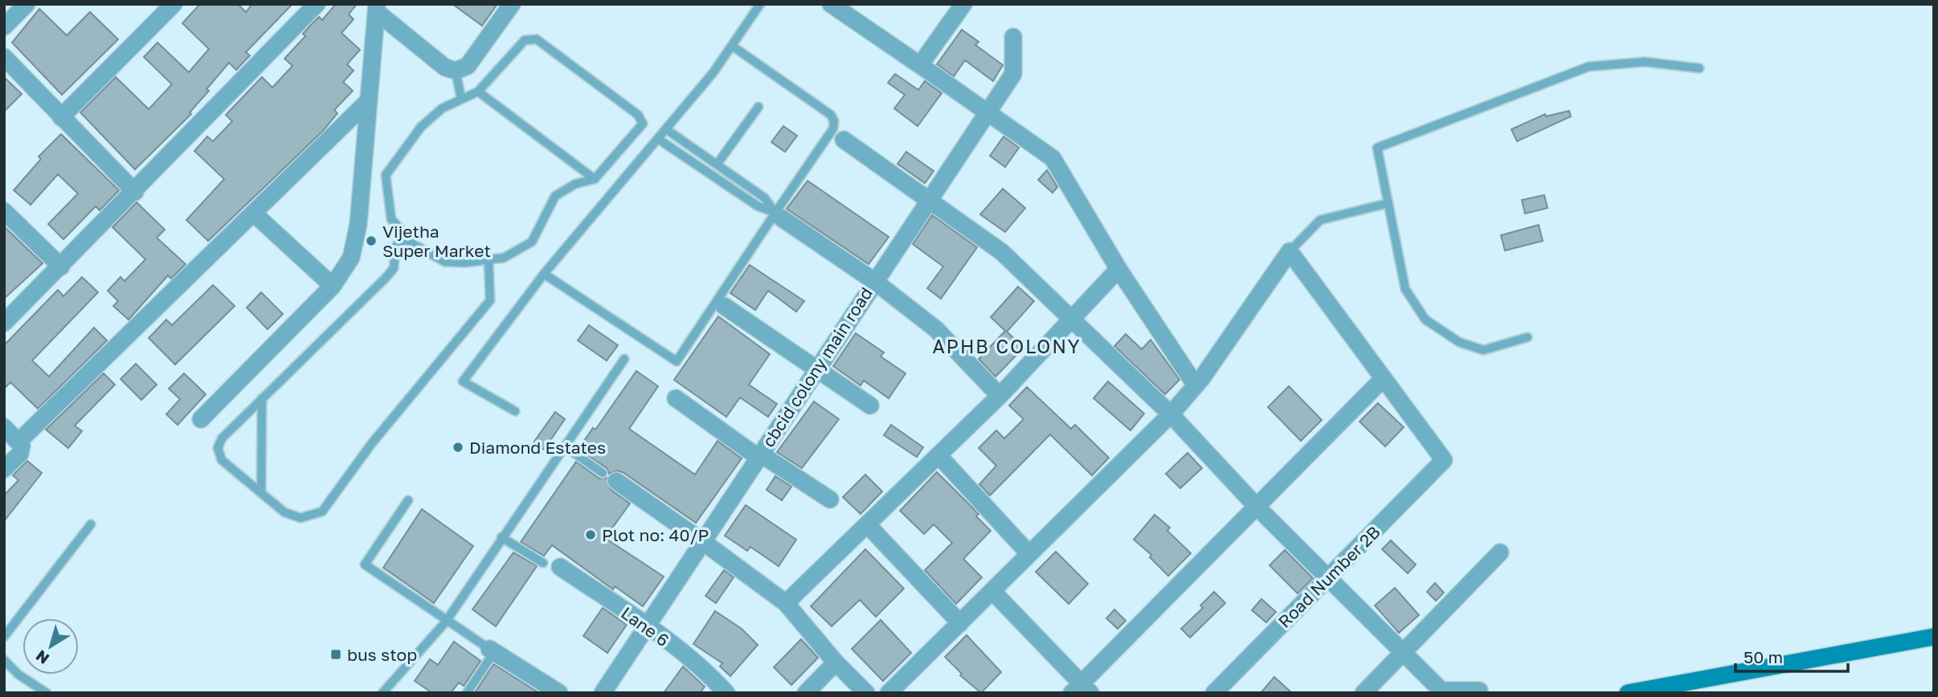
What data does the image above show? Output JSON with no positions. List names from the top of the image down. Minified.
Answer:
{"streets":{"street":["cbcid colony main road","Road Number 2B","Lane 6"]},"crossings":[["cbcid colony main road","Lane 6"]],"districts":["APHB COLONY"],"places":{"other":["Vijetha Super Market","Diamond Estates","Plot no: 40/P"],"transit":["bus stop"]},"scale_bar":"50 m","north":"bottom left"}
